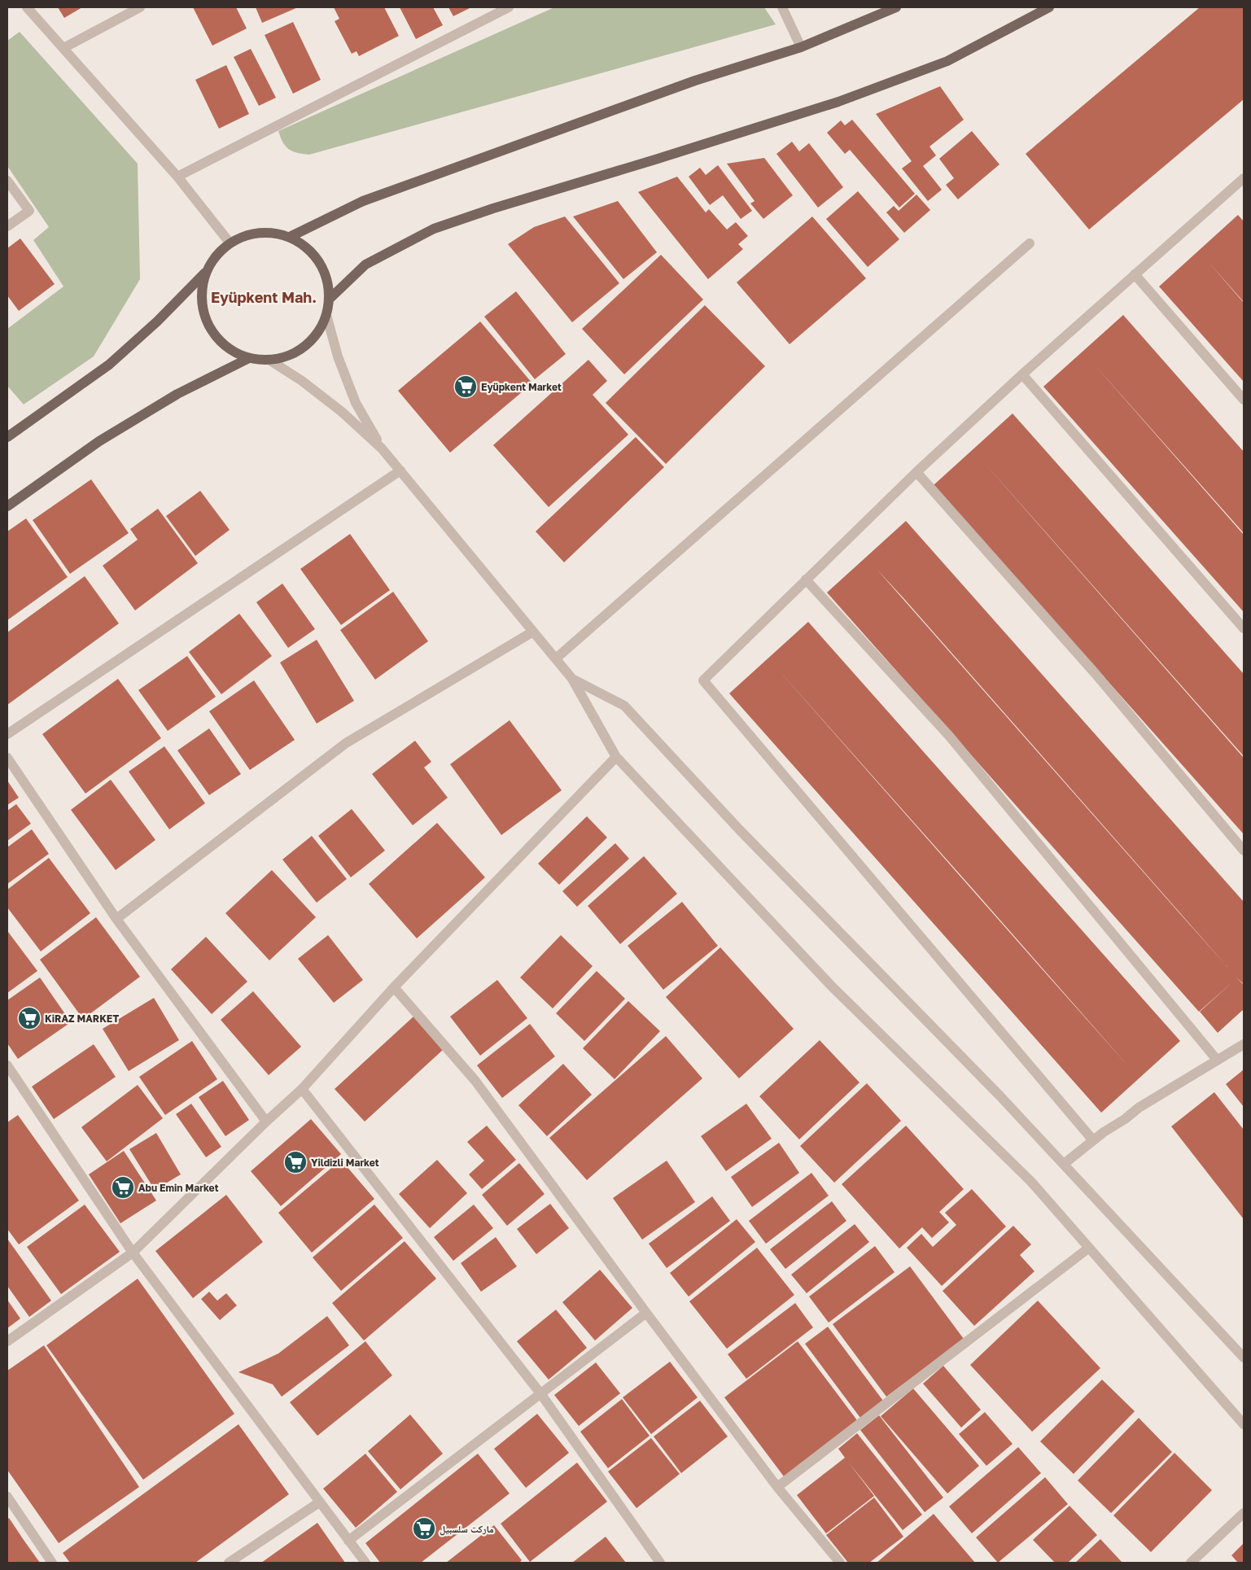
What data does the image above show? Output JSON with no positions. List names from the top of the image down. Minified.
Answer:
{"districts":["Eyüpkent Mah."],"places":{"supermarket":["Eyüpkent Market","KiRAZ MARKET","Yildizli Market","Abu Emin Market","ماركت سلسبيل"]}}
